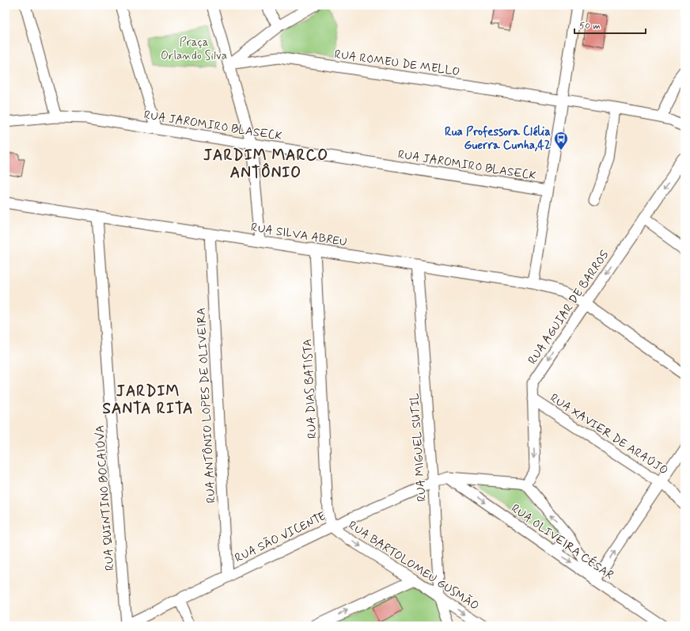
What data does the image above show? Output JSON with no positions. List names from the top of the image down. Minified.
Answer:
{"streets":{"street":["RUA ROMEU DE MELLO","RUA JAROMIRO BLASECK","RUA SILVA ABREU","RUA AGUIAR DE BARROS","RUA DIAS BATISTA","RUA ANTÔNIO LOPES DE OLIVEIRA","RUA XAVIER DE ARAÚJO","RUA MIGUEL SUTIL","RUA QUINTINO BOCAIÚVA","RUA SÃO VICENTE","RUA OLIVEIRA CÉSAR","RUA BARTOLOMEU GUSMÃO"]},"crossings":[["RUA SILVA ABREU","RUA AGUIAR DE BARROS"],["RUA SILVA ABREU","RUA DIAS BATISTA"],["RUA SILVA ABREU","RUA ANTÔNIO LOPES DE OLIVEIRA"],["RUA SILVA ABREU","RUA MIGUEL SUTIL"],["RUA SILVA ABREU","RUA QUINTINO BOCAIÚVA"],["RUA AGUIAR DE BARROS","RUA XAVIER DE ARAÚJO"],["RUA DIAS BATISTA","RUA SÃO VICENTE"],["RUA DIAS BATISTA","RUA BARTOLOMEU GUSMÃO"],["RUA ANTÔNIO LOPES DE OLIVEIRA","RUA SÃO VICENTE"],["RUA MIGUEL SUTIL","RUA SÃO VICENTE"],["RUA MIGUEL SUTIL","RUA BARTOLOMEU GUSMÃO"],["RUA QUINTINO BOCAIÚVA","RUA SÃO VICENTE"],["RUA SÃO VICENTE","RUA OLIVEIRA CÉSAR"],["RUA SÃO VICENTE","RUA BARTOLOMEU GUSMÃO"]],"one_way":["RUA BARTOLOMEU GUSMÃO"],"districts":["JARDIM MARCO ANTÔNIO","JARDIM SANTA RITA"],"parks":["Praça Orlando Silva"],"places":{"bus stop":["Rua Professora Clélia Guerra Cunha,42"]},"scale_bar":"50 m"}
